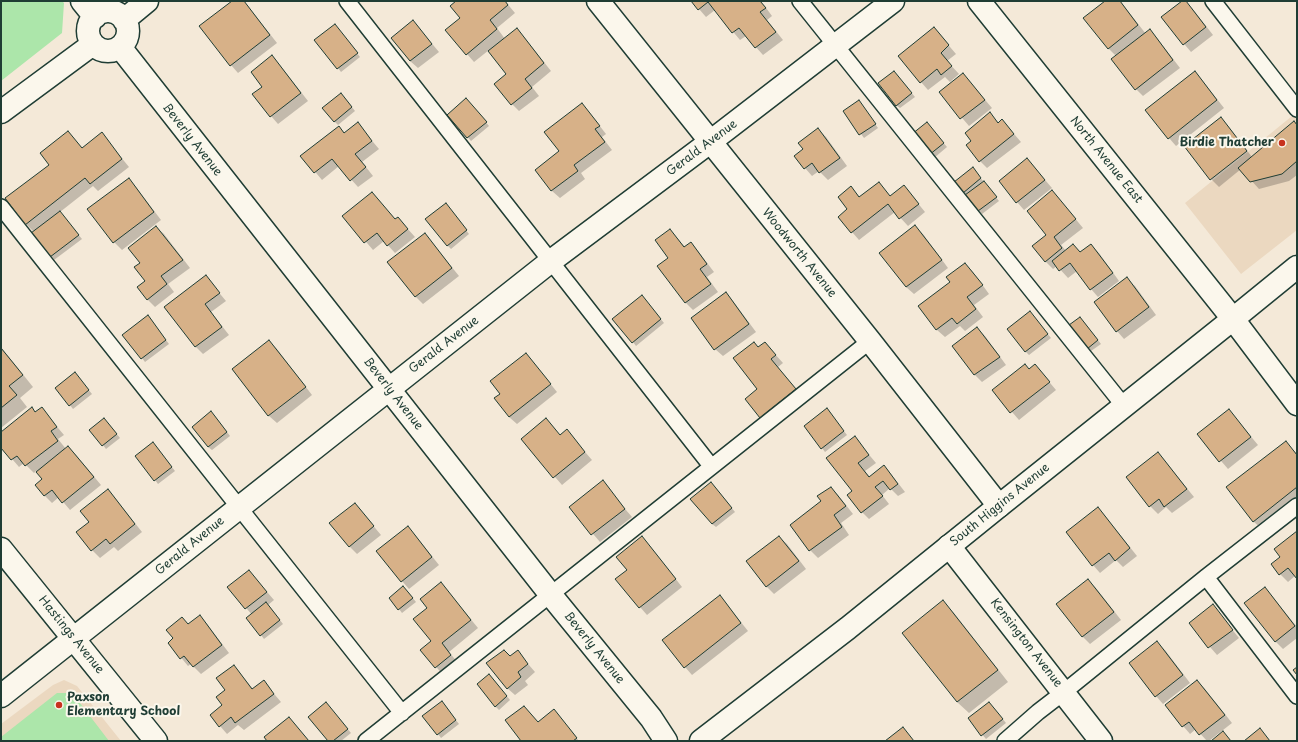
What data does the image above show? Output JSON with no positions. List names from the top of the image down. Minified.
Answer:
{"streets":{"street":["Beverly Avenue","Gerald Avenue","North Avenue East","Woodworth Avenue","South Higgins Avenue","Hastings Avenue","Kensington Avenue"]},"crossings":[["Beverly Avenue","Gerald Avenue"],["Gerald Avenue","Woodworth Avenue"],["Gerald Avenue","Hastings Avenue"],["North Avenue East","South Higgins Avenue"],["Woodworth Avenue","South Higgins Avenue"],["South Higgins Avenue","Kensington Avenue"]],"places":["Birdie Thatcher","Paxson Elementary School"]}
